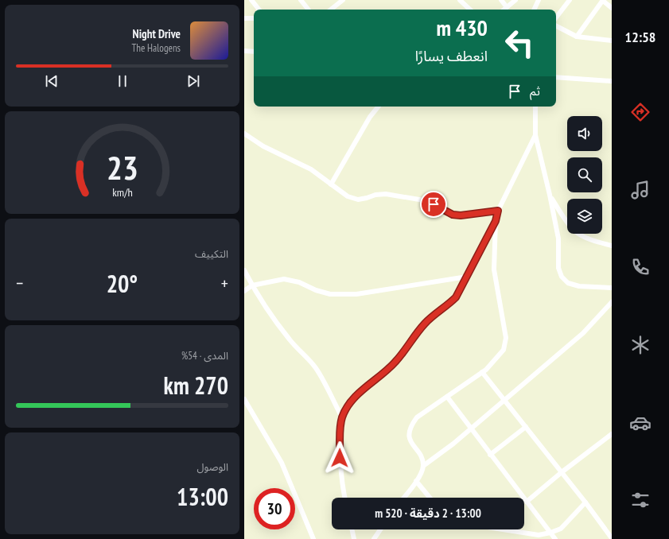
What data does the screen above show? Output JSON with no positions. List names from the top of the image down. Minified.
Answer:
{"page":{"tabs":"12:58","turn":["430 m","انعطف يسارًا"],"song":["Night Drive","The Halogens"],"then":"ثم","tile":["التكييف",["المدى · 54%","270 km"],["الوصول","13:00"]],"heat":["−","20°","+"],"limit":"30","trip":"13:00 · 2 دقيقة · 520 m","gauge":["23","km/h"]}}
